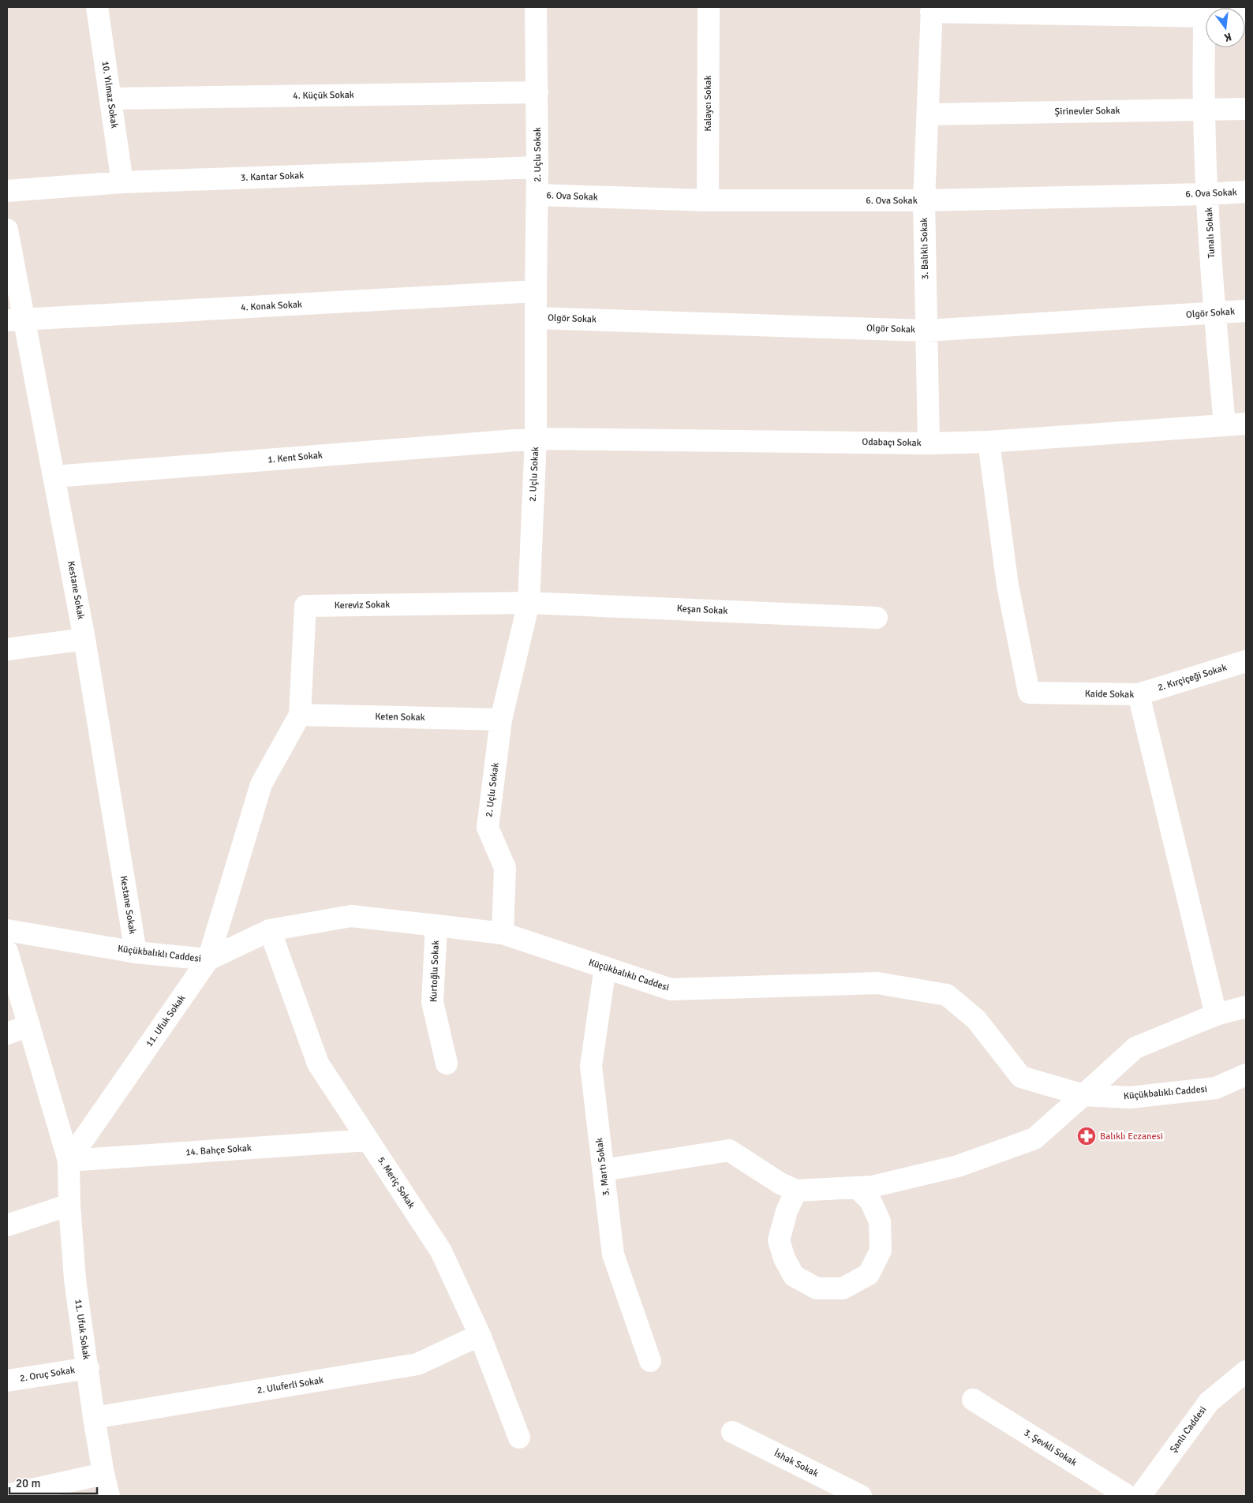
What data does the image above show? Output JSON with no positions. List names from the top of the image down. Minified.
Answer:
{"streets":{"street":["10. Yılmaz Sokak","4. Küçük Sokak","Kalaycı Sokak","Şirinevler Sokak","2. Uçlu Sokak","3. Kantar Sokak","6. Ova Sokak","Tunalı Sokak","3. Balıklı Sokak","4. Konak Sokak","Olgör Sokak","Odabaçı Sokak","1. Kent Sokak","Kestane Sokak","Kereviz Sokak","Keşan Sokak","2. Kırçiçeği Sokak","Kaide Sokak","Keten Sokak","Küçükbalıklı Caddesi","Kurtoğlu Sokak","11. Ufuk Sokak","14. Bahçe Sokak","3. Martı Sokak","5. Meriç Sokak","2. Oruç Sokak","2. Uluferli Sokak","Şanlı Caddesi","3. Şevkli Sokak","İshak Sokak"]},"crossings":[["10. Yılmaz Sokak","4. Küçük Sokak"],["10. Yılmaz Sokak","3. Kantar Sokak"],["4. Küçük Sokak","2. Uçlu Sokak"],["Kalaycı Sokak","6. Ova Sokak"],["Şirinevler Sokak","Tunalı Sokak"],["Şirinevler Sokak","3. Balıklı Sokak"],["2. Uçlu Sokak","3. Kantar Sokak"],["2. Uçlu Sokak","6. Ova Sokak"],["2. Uçlu Sokak","4. Konak Sokak"],["2. Uçlu Sokak","Olgör Sokak"],["2. Uçlu Sokak","Odabaçı Sokak"],["2. Uçlu Sokak","1. Kent Sokak"],["2. Uçlu Sokak","Kereviz Sokak"],["2. Uçlu Sokak","Keşan Sokak"],["2. Uçlu Sokak","Keten Sokak"],["2. Uçlu Sokak","Küçükbalıklı Caddesi"],["6. Ova Sokak","Tunalı Sokak"],["6. Ova Sokak","3. Balıklı Sokak"],["Tunalı Sokak","Olgör Sokak"],["Tunalı Sokak","Odabaçı Sokak"],["3. Balıklı Sokak","Olgör Sokak"],["3. Balıklı Sokak","Odabaçı Sokak"],["4. Konak Sokak","Kestane Sokak"],["Odabaçı Sokak","1. Kent Sokak"],["Odabaçı Sokak","Kaide Sokak"],["1. Kent Sokak","Kestane Sokak"],["Kestane Sokak","Küçükbalıklı Caddesi"],["Kereviz Sokak","Keşan Sokak"],["Kereviz Sokak","Keten Sokak"],["2. Kırçiçeği Sokak","Kaide Sokak"],["Küçükbalıklı Caddesi","Kurtoğlu Sokak"],["Küçükbalıklı Caddesi","11. Ufuk Sokak"],["Küçükbalıklı Caddesi","3. Martı Sokak"],["Küçükbalıklı Caddesi","5. Meriç Sokak"],["11. Ufuk Sokak","14. Bahçe Sokak"],["11. Ufuk Sokak","2. Oruç Sokak"],["11. Ufuk Sokak","2. Uluferli Sokak"],["14. Bahçe Sokak","5. Meriç Sokak"],["5. Meriç Sokak","2. Uluferli Sokak"]],"places":{"pharmacy":["Balıklı Eczanesi"]},"scale_bar":"20 m","north":"bottom"}
